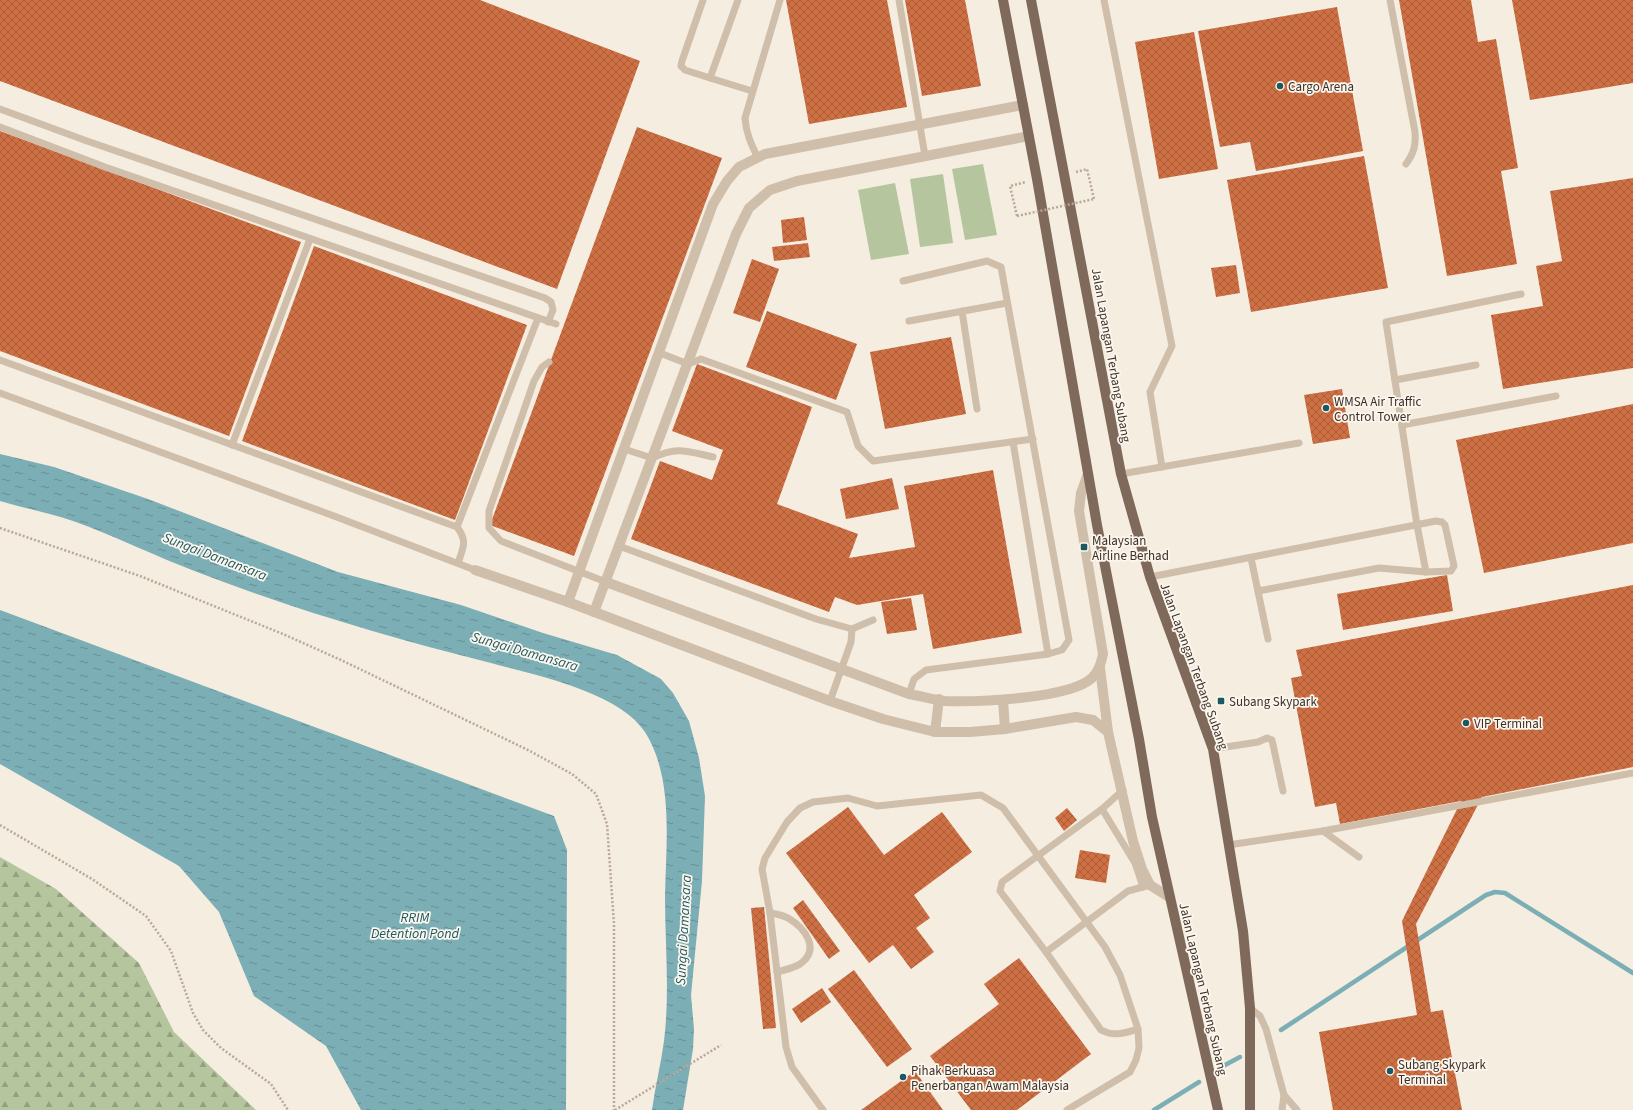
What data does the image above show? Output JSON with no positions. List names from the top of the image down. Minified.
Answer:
{"streets":{"main road":["Jalan Lapangan Terbang Subang"]},"water":["Sungai Damansara","RRIM Detention Pond"],"places":{"other":["Cargo Arena","WMSA Air Traffic Control Tower","VIP Terminal","Subang Skypark Terminal","Pihak Berkuasa Penerbangan Awam Malaysia"],"transit":["Malaysian Airline Berhad","Subang Skypark"]}}
